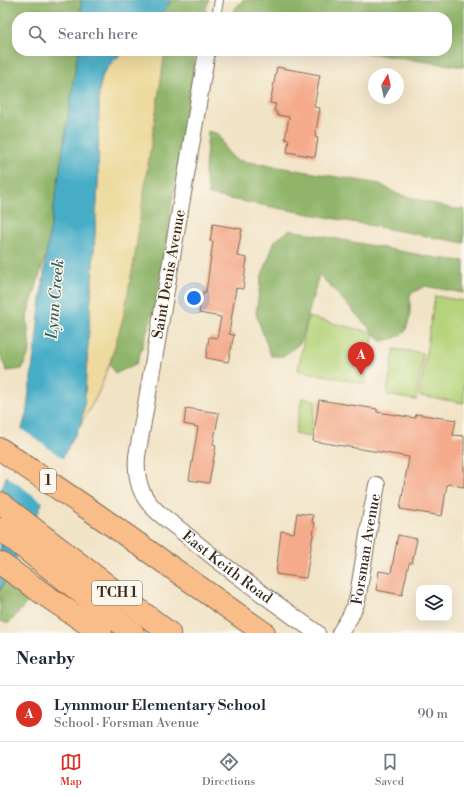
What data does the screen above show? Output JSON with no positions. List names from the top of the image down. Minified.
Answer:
{"streets":{"highway":["1","TCH 1"],"street":["Saint Denis Avenue","Forsman Avenue","East Keith Road"]},"crossings":[["Saint Denis Avenue","East Keith Road"]],"water":["Lynn Creek"],"north":"top","page":{"search":"Search here","pins":"A","heading":"Nearby","list":[{"mark":"A","name":"Lynnmour Elementary School","note":"School · Forsman Avenue","value":"90 m"}],"nav":["Map","Directions","Saved"]}}
